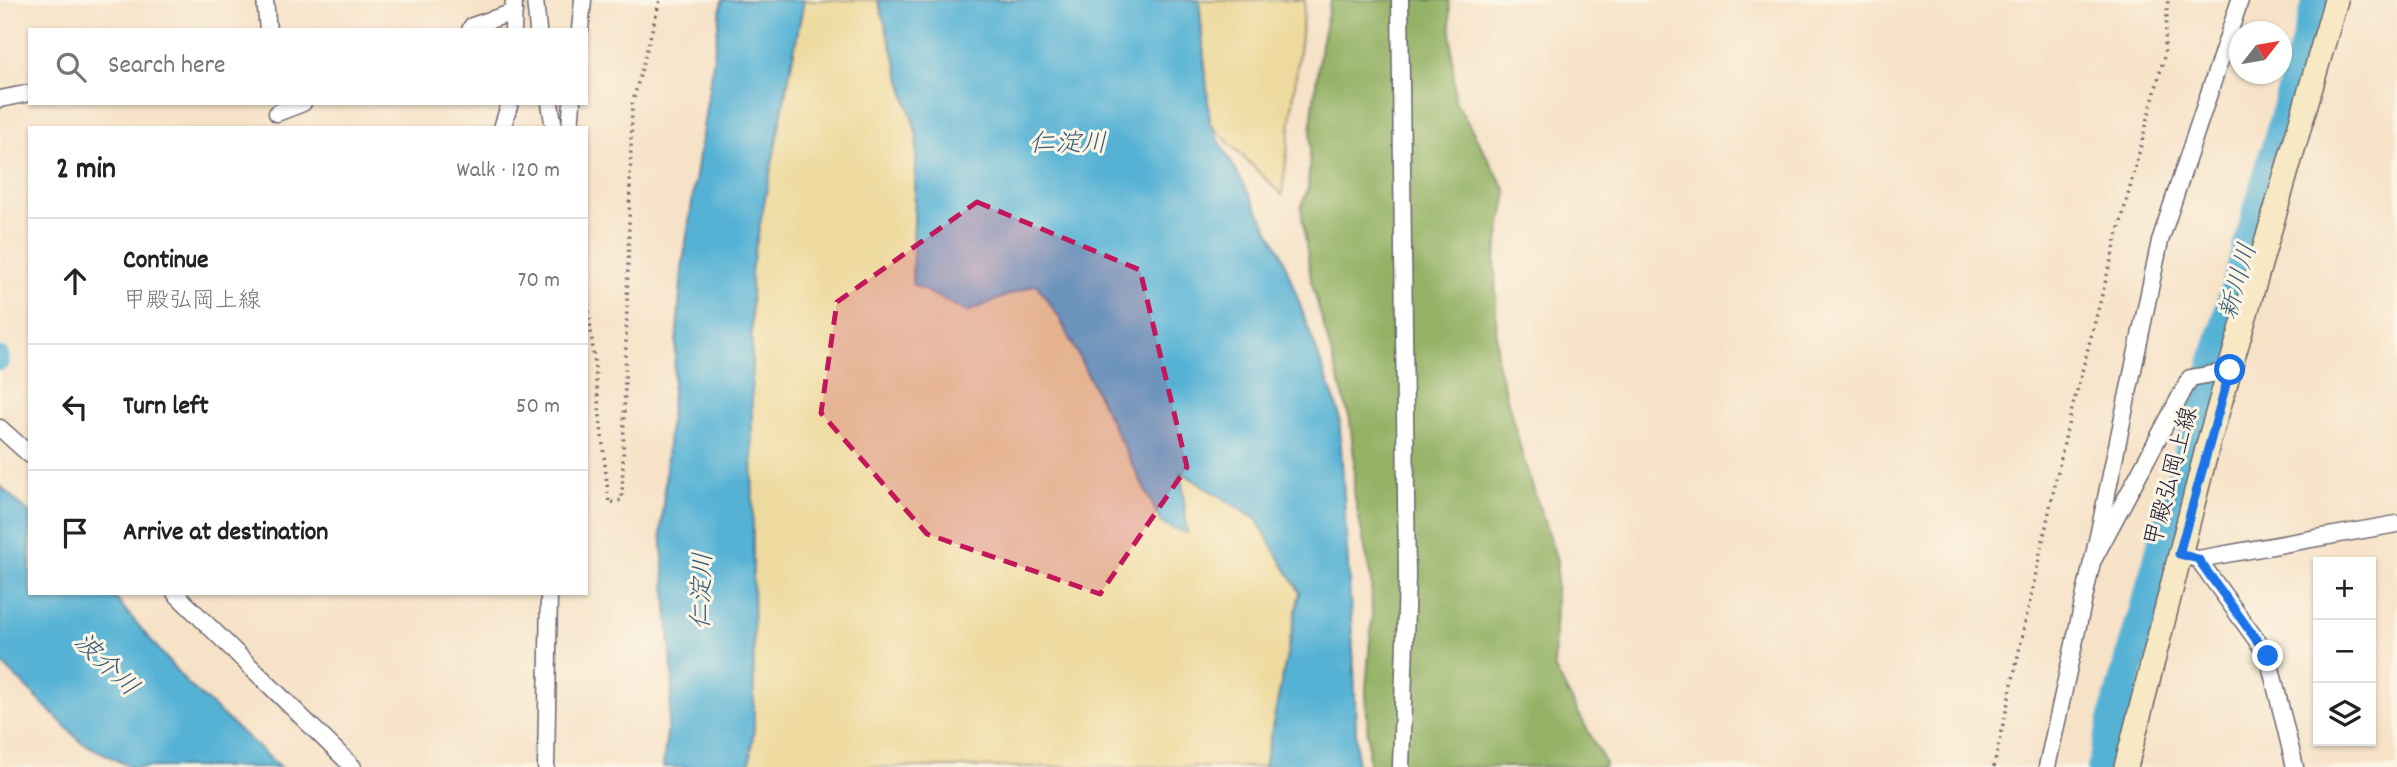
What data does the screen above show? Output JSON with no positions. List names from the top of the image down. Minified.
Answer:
{"streets":{"main road":["甲殿弘岡上線"]},"water":["仁淀川","新川川","波介川"],"north":"top right","page":{"search":"Search here","heading":["2 min","Walk · 120 m"],"list":[["Continue","甲殿弘岡上線","70 m"],["Turn left","50 m"],"Arrive at destination"],"map_buttons":["+","−"]}}
